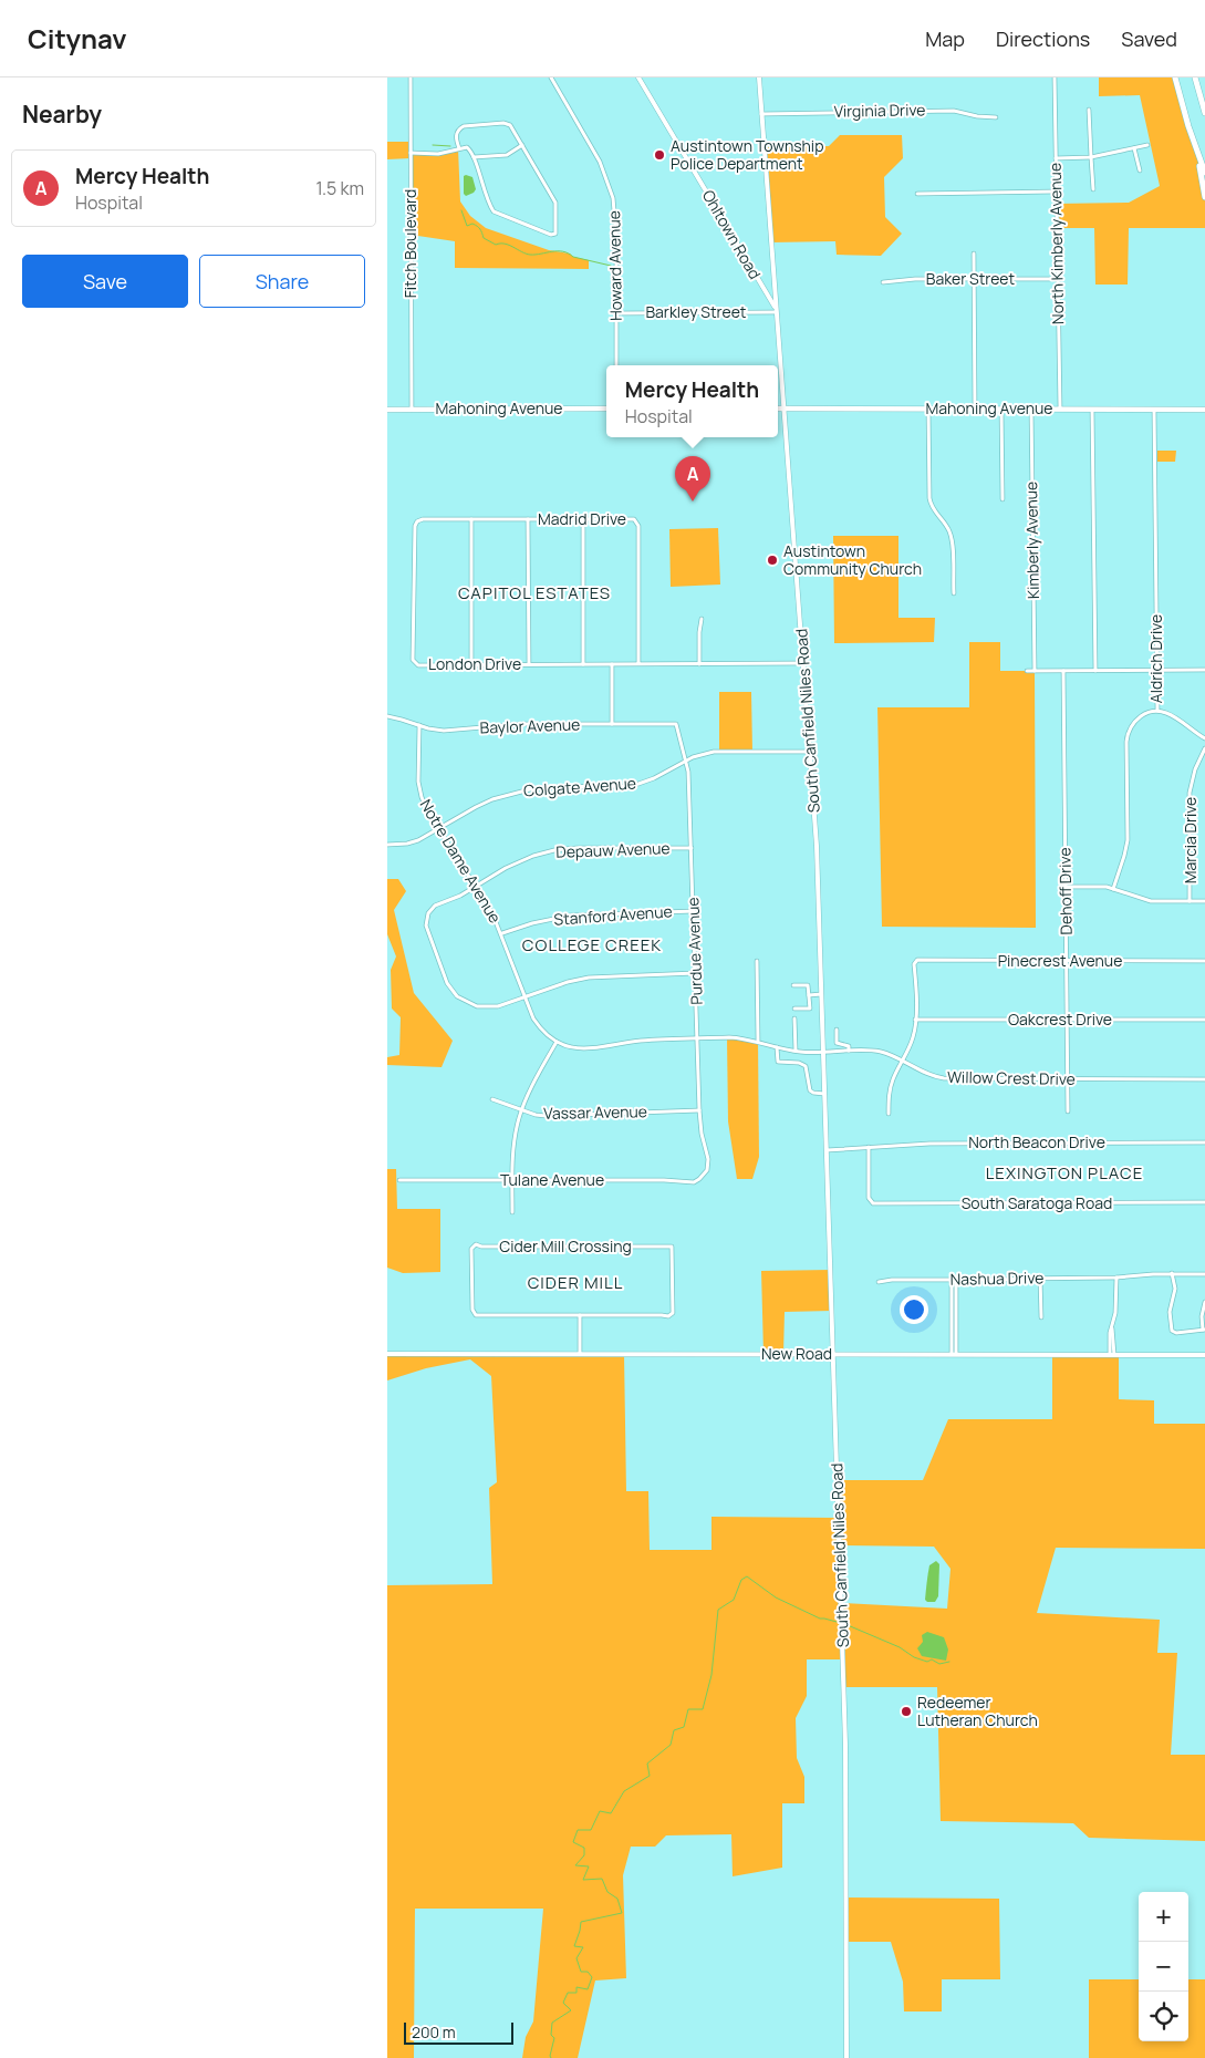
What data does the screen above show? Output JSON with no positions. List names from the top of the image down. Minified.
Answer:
{"streets":{"main road":["Ohltown Road","Mahoning Avenue","South Canfield Niles Road","New Road"],"street":["Virginia Drive","Fitch Boulevard","North Kimberly Avenue","Howard Avenue","Baker Street","Barkley Street","Madrid Drive","Kimberly Avenue","Aldrich Drive","London Drive","Baylor Avenue","Colgate Avenue","Marcia Drive","Depauw Avenue","Notre Dame Avenue","Dehoff Drive","Stanford Avenue","Purdue Avenue","Pinecrest Avenue","Oakcrest Drive","Willow Crest Drive","Vassar Avenue","North Beacon Drive","Tulane Avenue","South Saratoga Road","Cider Mill Crossing","Nashua Drive"]},"crossings":[["Virginia Drive","South Canfield Niles Road"],["Ohltown Road","Barkley Street"],["Ohltown Road","South Canfield Niles Road"],["Fitch Boulevard","Mahoning Avenue"],["North Kimberly Avenue","Baker Street"],["North Kimberly Avenue","Mahoning Avenue"],["Howard Avenue","Barkley Street"],["Barkley Street","South Canfield Niles Road"],["Mahoning Avenue","Kimberly Avenue"],["Mahoning Avenue","Aldrich Drive"],["Mahoning Avenue","South Canfield Niles Road"],["Madrid Drive","London Drive"],["London Drive","South Canfield Niles Road"],["South Canfield Niles Road","Colgate Avenue"],["South Canfield Niles Road","Notre Dame Avenue"],["South Canfield Niles Road","Willow Crest Drive"],["South Canfield Niles Road","North Beacon Drive"],["South Canfield Niles Road","New Road"],["Baylor Avenue","Notre Dame Avenue"],["Baylor Avenue","Purdue Avenue"],["Colgate Avenue","Notre Dame Avenue"],["Colgate Avenue","Purdue Avenue"],["Depauw Avenue","Notre Dame Avenue"],["Depauw Avenue","Purdue Avenue"],["Notre Dame Avenue","Stanford Avenue"],["Notre Dame Avenue","Purdue Avenue"],["Notre Dame Avenue","Willow Crest Drive"],["Dehoff Drive","Pinecrest Avenue"],["Dehoff Drive","Oakcrest Drive"],["Dehoff Drive","Willow Crest Drive"],["Stanford Avenue","Purdue Avenue"],["Purdue Avenue","Vassar Avenue"],["Purdue Avenue","Tulane Avenue"],["Pinecrest Avenue","Oakcrest Drive"],["North Beacon Drive","South Saratoga Road"]],"districts":["CAPITOL ESTATES","COLLEGE CREEK","LEXINGTON PLACE","CIDER MILL"],"places":["Austintown Township Police Department","Austintown Community Church","Redeemer Lutheran Church"],"scale_bar":"200 m","page":{"header":"Citynav","nav":["Map","Directions","Saved"],"heading":"Nearby","list":[{"mark":"A","name":"Mercy Health","note":"Hospital","value":"1.5 km"}],"buttons":["Save","Share"],"popup":["Mercy Health","Hospital"],"pins":"A","map_buttons":["+","−"],"scale":"200 m"}}
